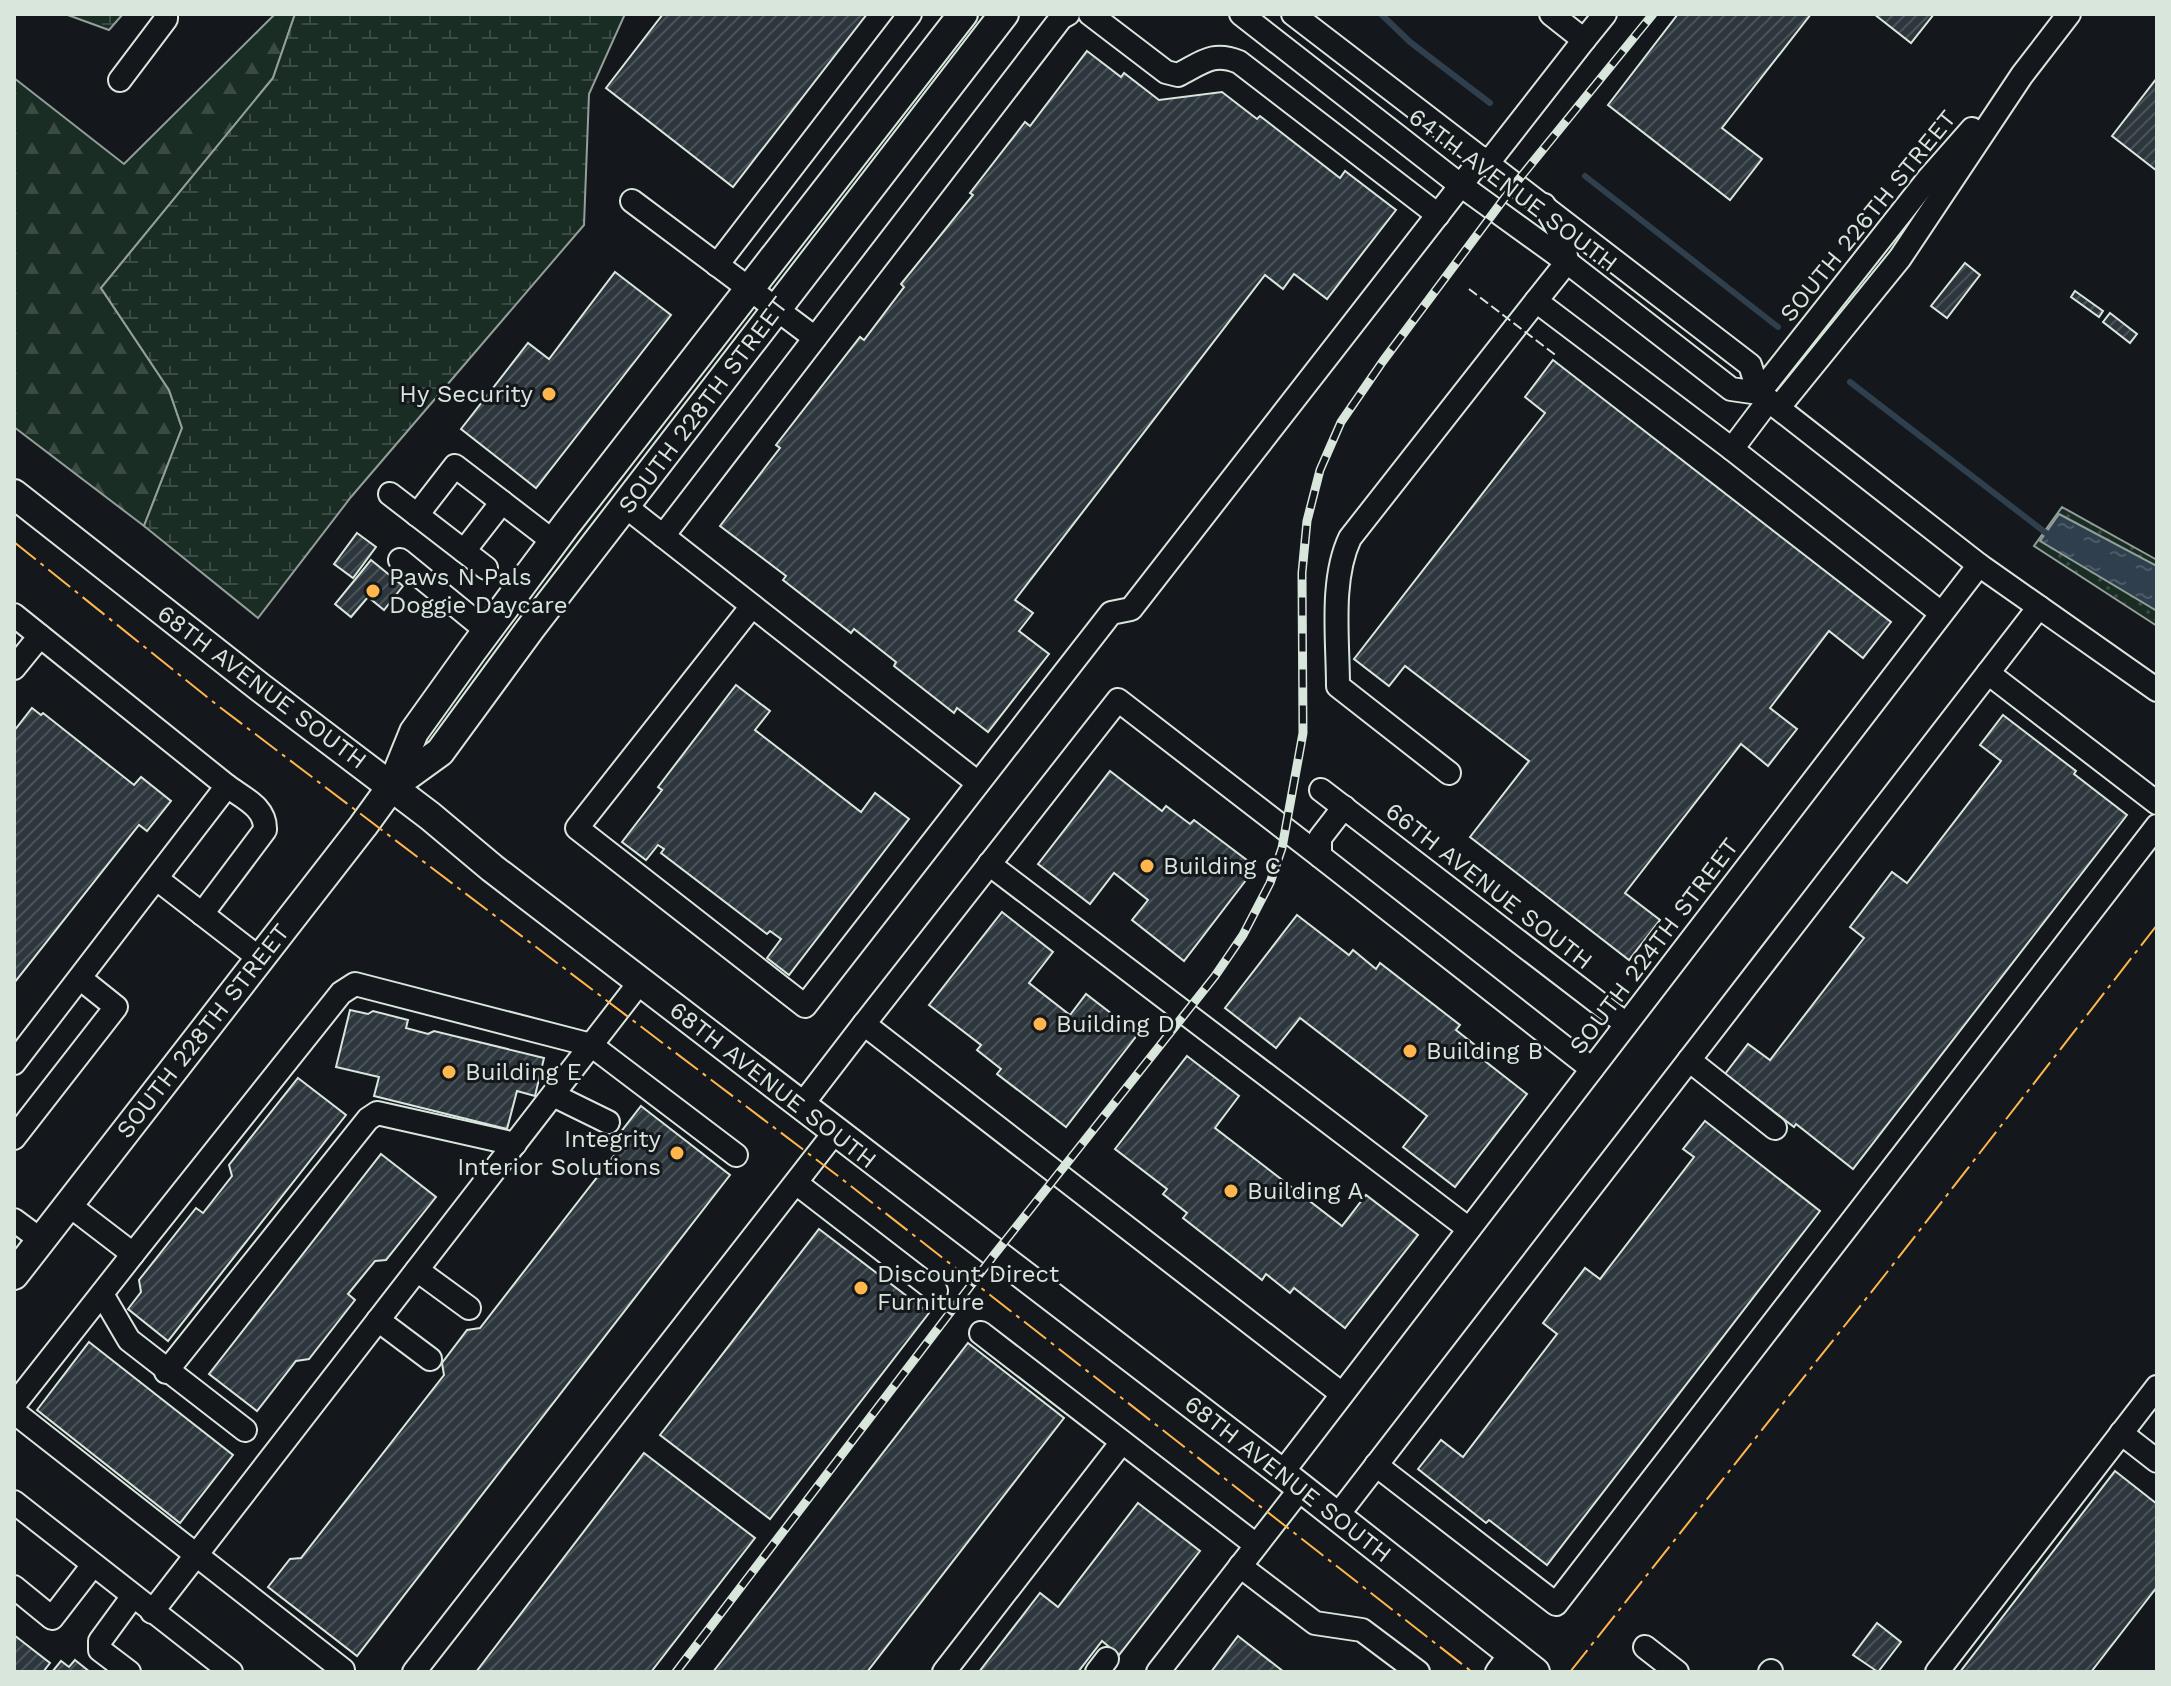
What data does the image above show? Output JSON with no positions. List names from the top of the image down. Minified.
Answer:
{"streets":{"main road":["SOUTH 228TH STREET","68TH AVENUE SOUTH"],"street":["64TH AVENUE SOUTH","SOUTH 226TH STREET","66TH AVENUE SOUTH","SOUTH 224TH STREET"]},"crossings":[["64TH AVENUE SOUTH","SOUTH 226TH STREET"],["64TH AVENUE SOUTH","SOUTH 224TH STREET"],["SOUTH 228TH STREET","68TH AVENUE SOUTH"],["68TH AVENUE SOUTH","SOUTH 224TH STREET"],["66TH AVENUE SOUTH","SOUTH 224TH STREET"]],"places":["Hy Security","Paws N Pals Doggie Daycare","Building C","Building D","Building B","Building E","Integrity Interior Solutions","Building A","Discount Direct Furniture"]}
